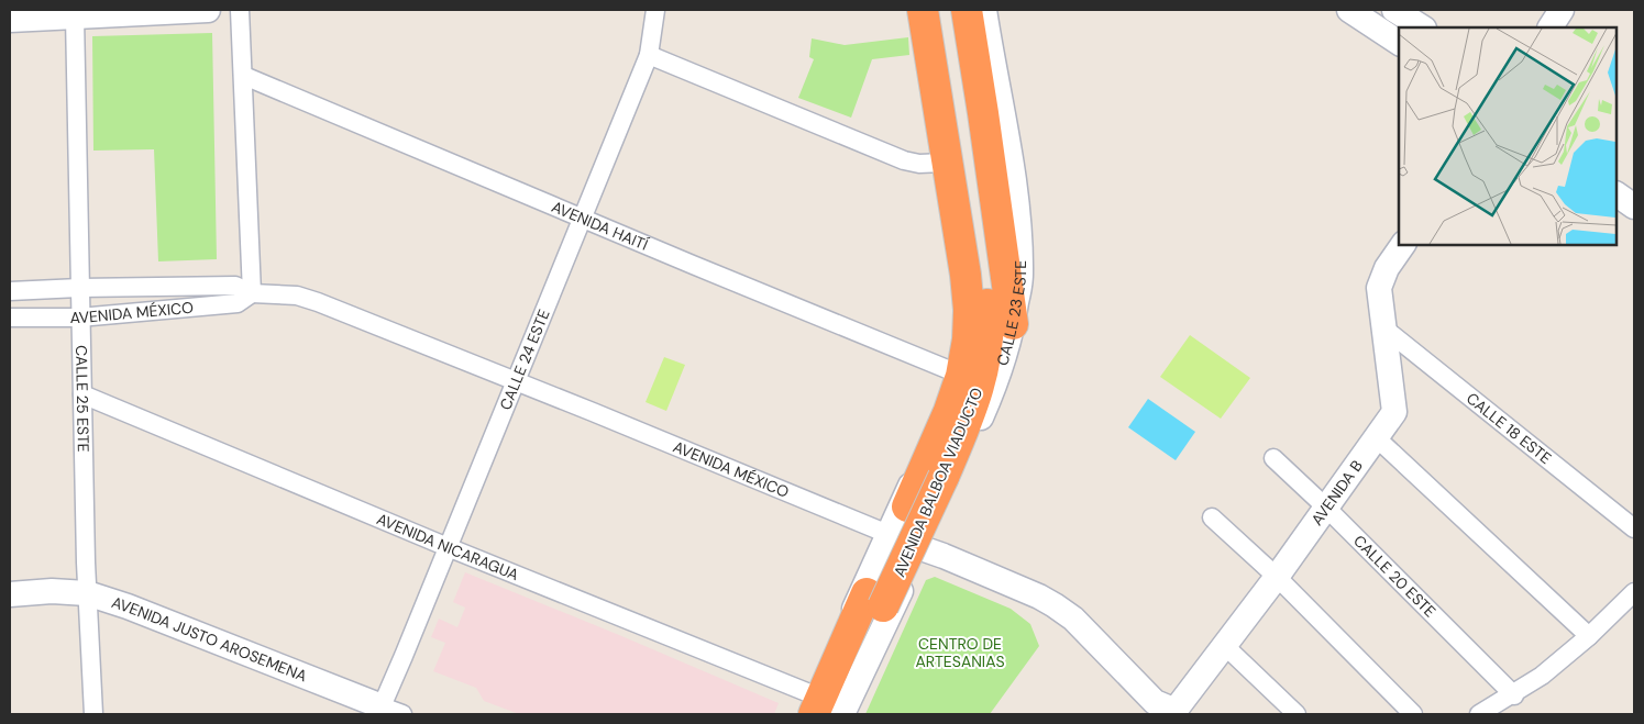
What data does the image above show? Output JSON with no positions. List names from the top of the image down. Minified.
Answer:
{"streets":{"highway":["AVENIDA BALBOA VIADUCTO"],"main road":["AVENIDA MÉXICO","CALLE 23 ESTE","AVENIDA B","AVENIDA JUSTO AROSEMENA"],"street":["AVENIDA HAITÍ","CALLE 24 ESTE","CALLE 25 ESTE","CALLE 18 ESTE","AVENIDA NICARAGUA","CALLE 20 ESTE"]},"crossings":[["AVENIDA HAITÍ","CALLE 24 ESTE"],["AVENIDA MÉXICO","CALLE 23 ESTE"],["AVENIDA MÉXICO","CALLE 24 ESTE"],["AVENIDA MÉXICO","CALLE 25 ESTE"],["AVENIDA MÉXICO","AVENIDA B"],["CALLE 24 ESTE","AVENIDA NICARAGUA"],["CALLE 24 ESTE","AVENIDA JUSTO AROSEMENA"],["CALLE 25 ESTE","AVENIDA NICARAGUA"],["CALLE 25 ESTE","AVENIDA JUSTO AROSEMENA"],["CALLE 18 ESTE","AVENIDA B"],["AVENIDA BALBOA VIADUCTO","AVENIDA NICARAGUA"],["AVENIDA B","CALLE 20 ESTE"]],"parks":["CENTRO DE ARTESANIAS"]}
